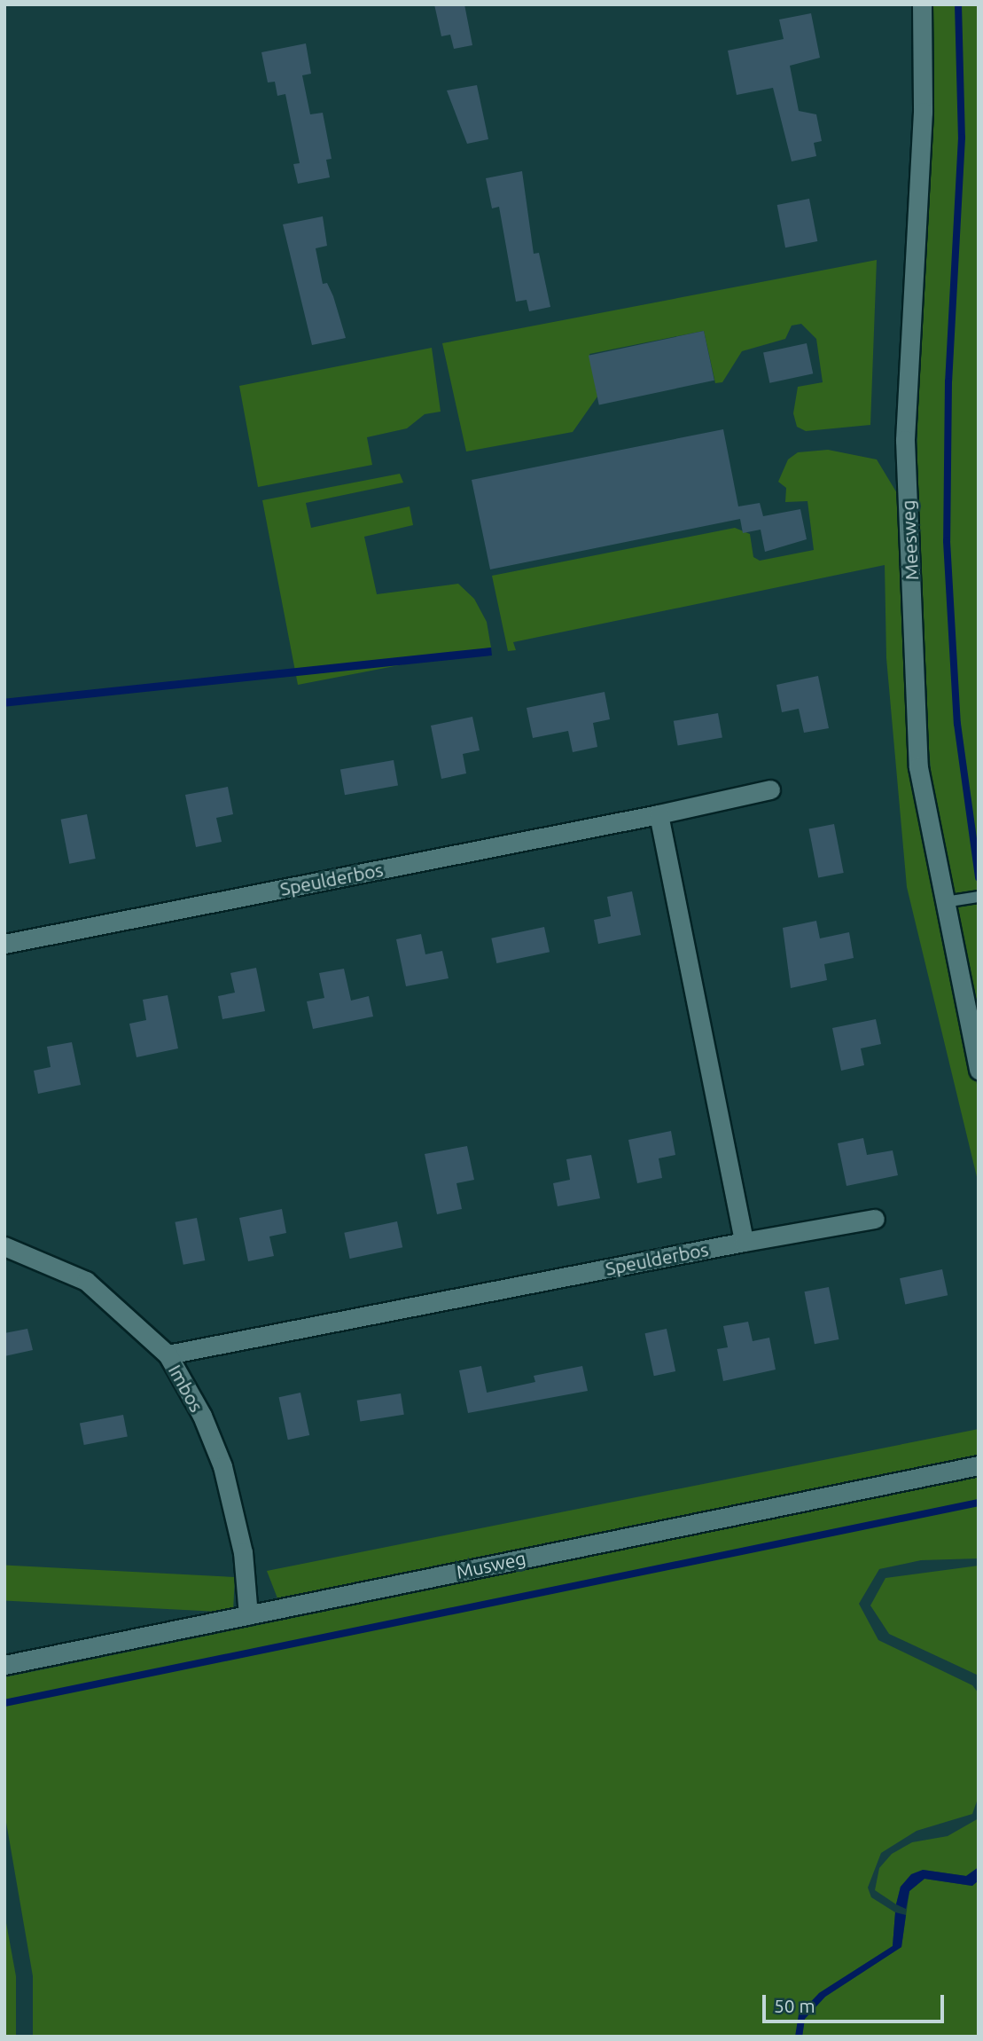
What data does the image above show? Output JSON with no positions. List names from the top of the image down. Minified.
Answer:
{"streets":{"street":["Meesweg","Speulderbos","Imbos","Musweg"]},"crossings":[["Speulderbos","Imbos"],["Imbos","Musweg"]],"scale_bar":"50 m"}
